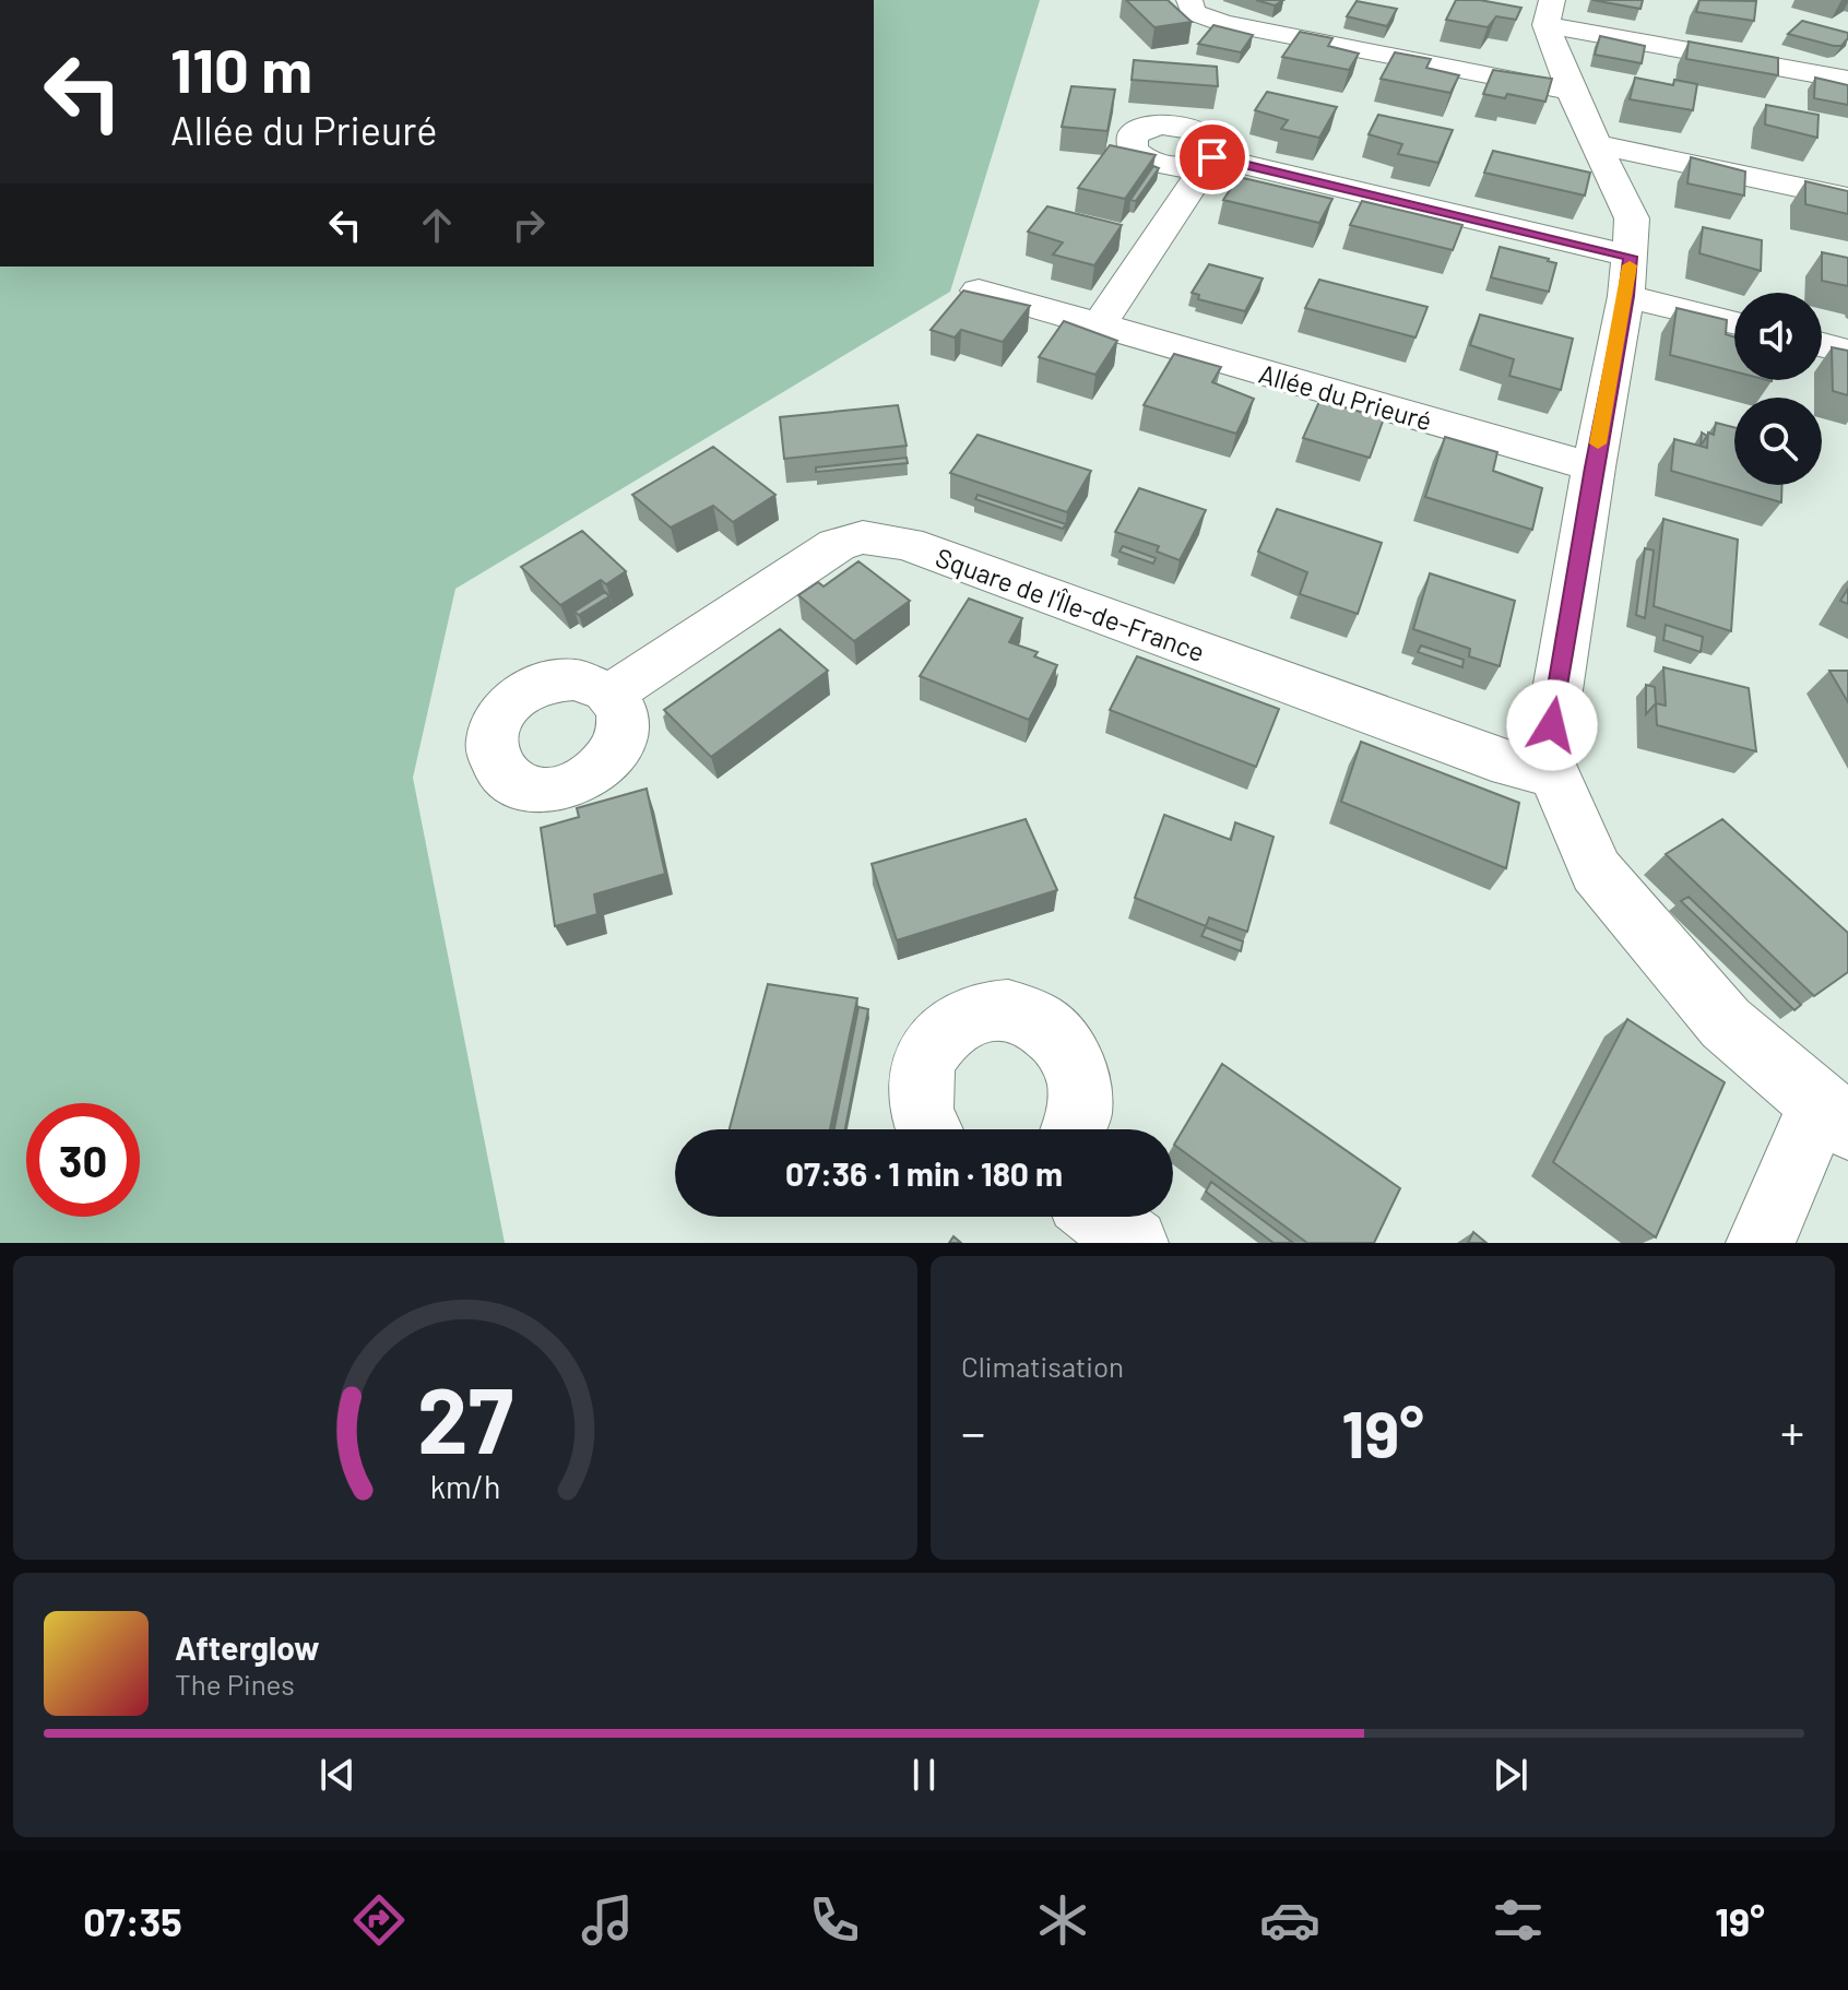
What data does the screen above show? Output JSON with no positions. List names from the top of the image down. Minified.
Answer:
{"streets":{"street":["Allée du Prieuré","Square de l'Île-de-France"]},"page":{"turn":["110 m","Allée du Prieuré"],"limit":"30","trip":"07:36 · 1 min · 180 m","tile":"Climatisation","heat":["−","19°","+"],"song":["Afterglow","The Pines"],"tabs":["07:35","19°"],"gauge":["27","km/h"]}}
